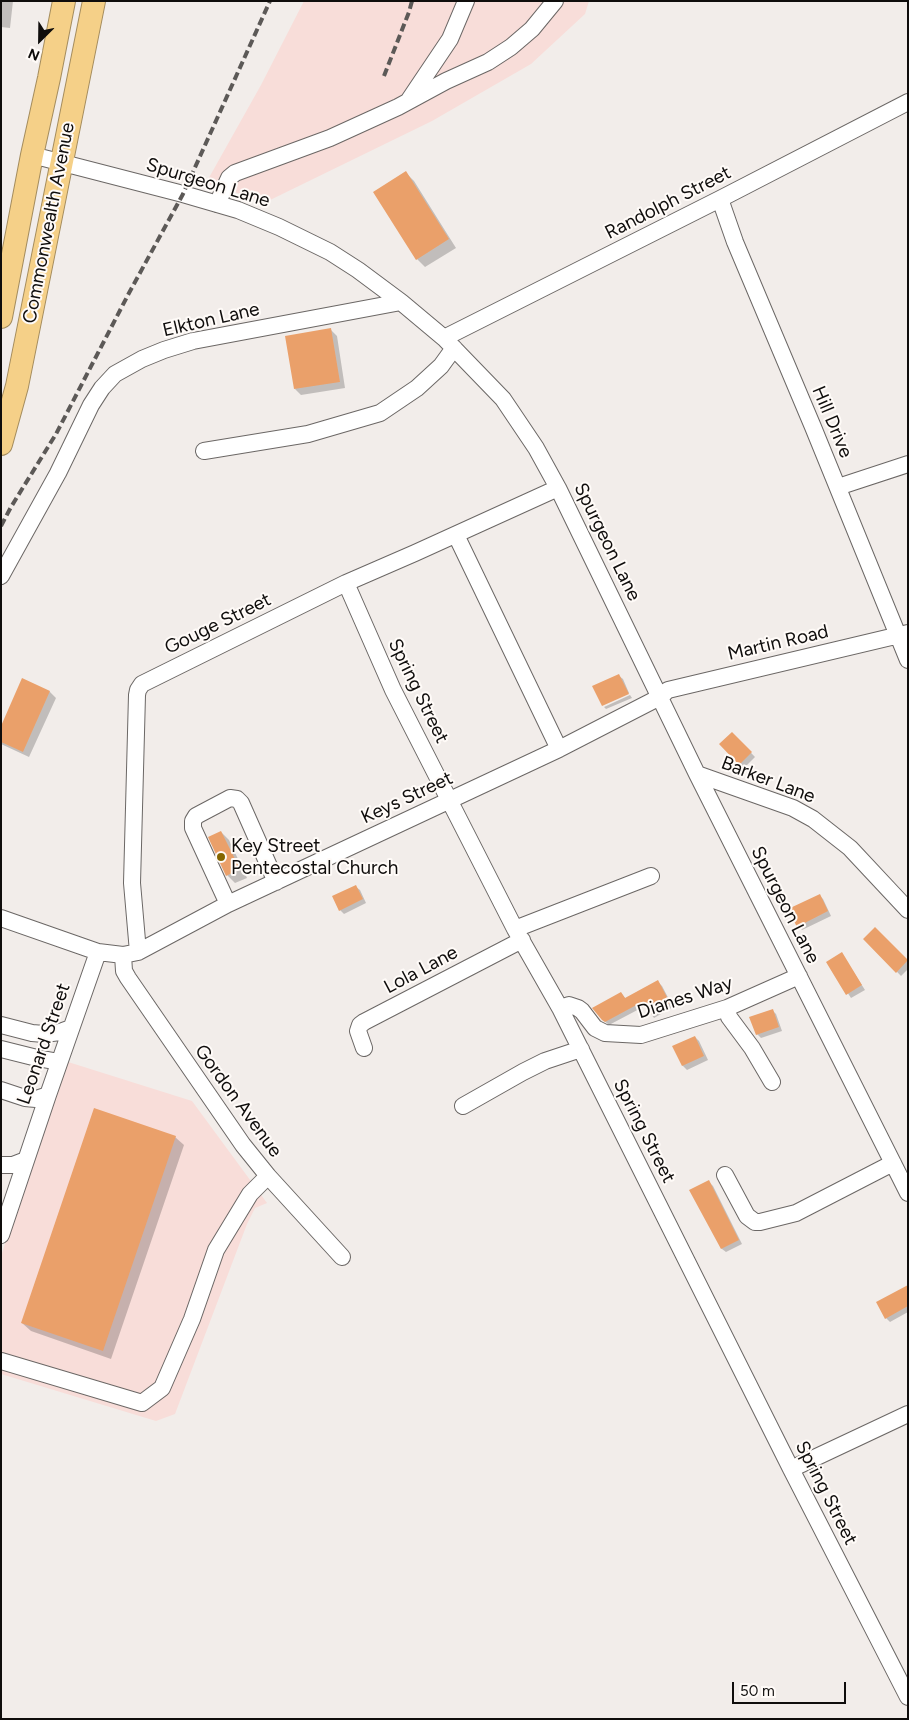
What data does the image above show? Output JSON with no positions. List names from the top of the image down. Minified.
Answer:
{"streets":{"highway":["Commonwealth Avenue"],"street":["Spurgeon Lane","Randolph Street","Elkton Lane","Hill Drive","Gouge Street","Martin Road","Spring Street","Barker Lane","Keys Street","Lola Lane","Dianes Way","Leonard Street","Gordon Avenue"]},"crossings":[["Spurgeon Lane","Randolph Street"],["Spurgeon Lane","Commonwealth Avenue"],["Spurgeon Lane","Elkton Lane"],["Spurgeon Lane","Gouge Street"],["Spurgeon Lane","Martin Road"],["Spurgeon Lane","Barker Lane"],["Spurgeon Lane","Keys Street"],["Spurgeon Lane","Dianes Way"],["Randolph Street","Hill Drive"],["Hill Drive","Martin Road"],["Gouge Street","Spring Street"],["Gouge Street","Keys Street"],["Gouge Street","Gordon Avenue"],["Martin Road","Keys Street"],["Spring Street","Keys Street"],["Spring Street","Lola Lane"],["Spring Street","Dianes Way"],["Keys Street","Gordon Avenue"]],"places":["Key Street Pentecostal Church"],"scale_bar":"50 m","north":"bottom left"}
